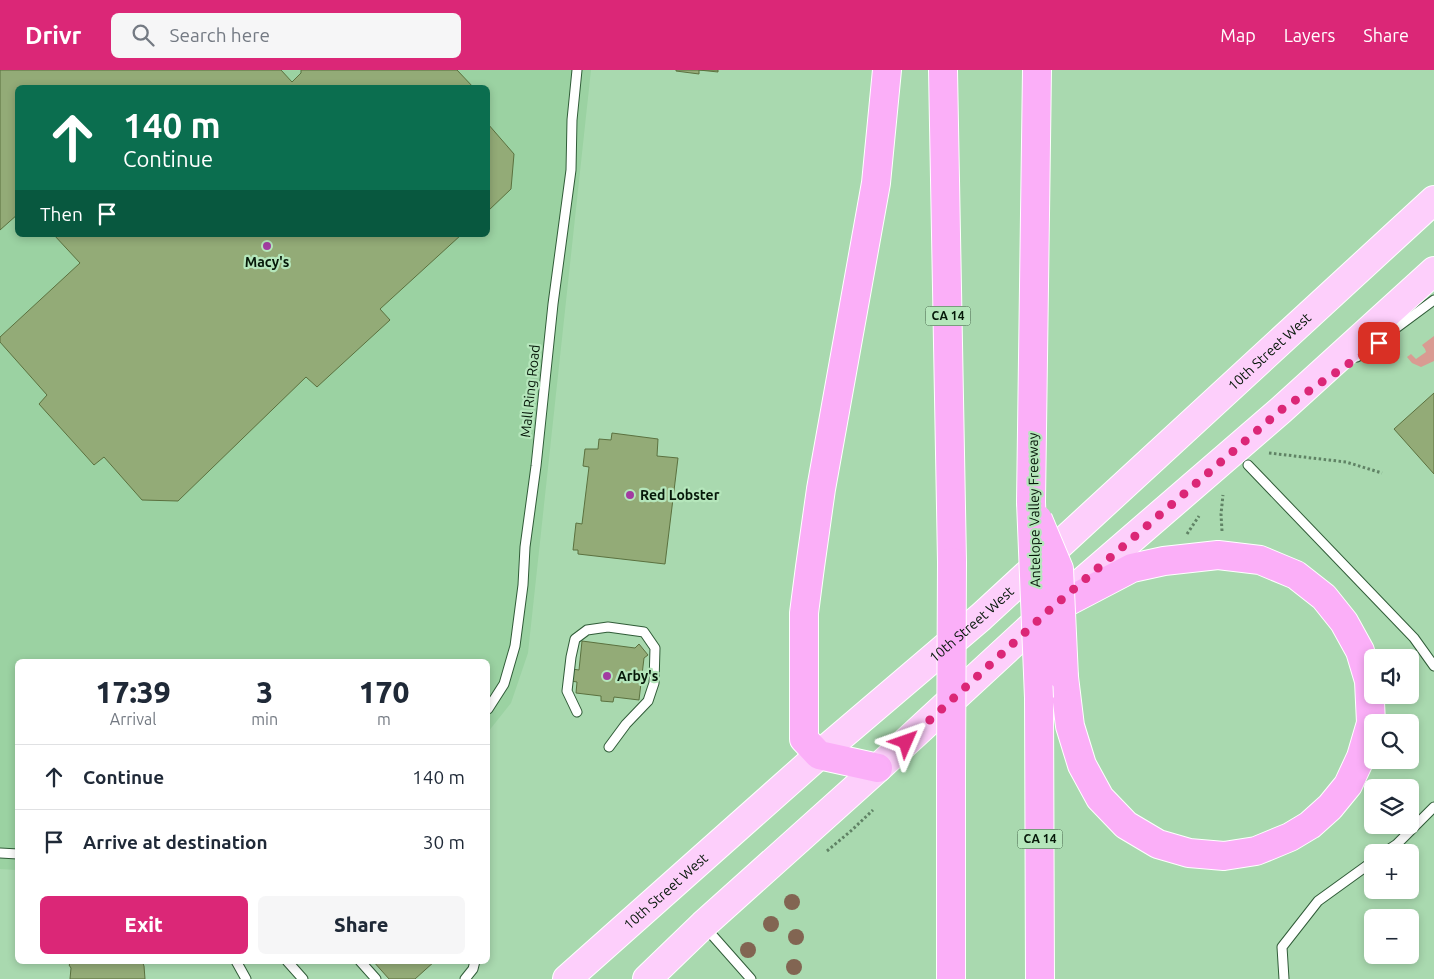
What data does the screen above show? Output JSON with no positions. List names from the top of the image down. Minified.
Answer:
{"streets":{"highway":["CA 14","Antelope Valley Freeway"],"main road":["10th Street West"],"lane":["Mall Ring Road"]},"places":["Macy's","Red Lobster","Arby's"],"page":{"header":"Drivr","search":"Search here","nav":["Map","Layers","Share"],"turn":["140 m","Continue"],"then":"Then","map_buttons":["+","−"],"eta":["17:39","Arrival","3","min","170","m"],"list":[{"name":"Continue","value":"140 m"},{"name":"Arrive at destination","value":"30 m"}],"buttons":["Exit","Share"]}}
